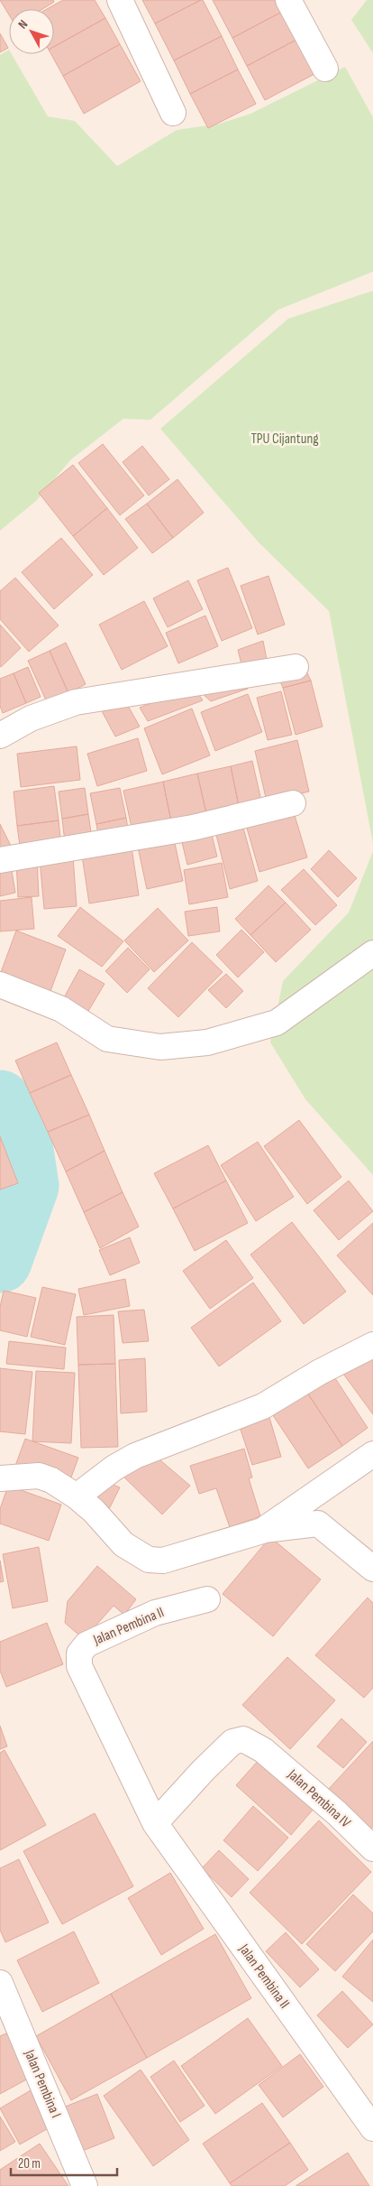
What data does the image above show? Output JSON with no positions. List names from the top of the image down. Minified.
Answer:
{"streets":{"street":["Jalan Pembina II","Jalan Pembina IV","Jalan Pembina I"]},"crossings":[["Jalan Pembina II","Jalan Pembina IV"]],"parks":["TPU Cijantung"],"scale_bar":"20 m","north":"top left"}
